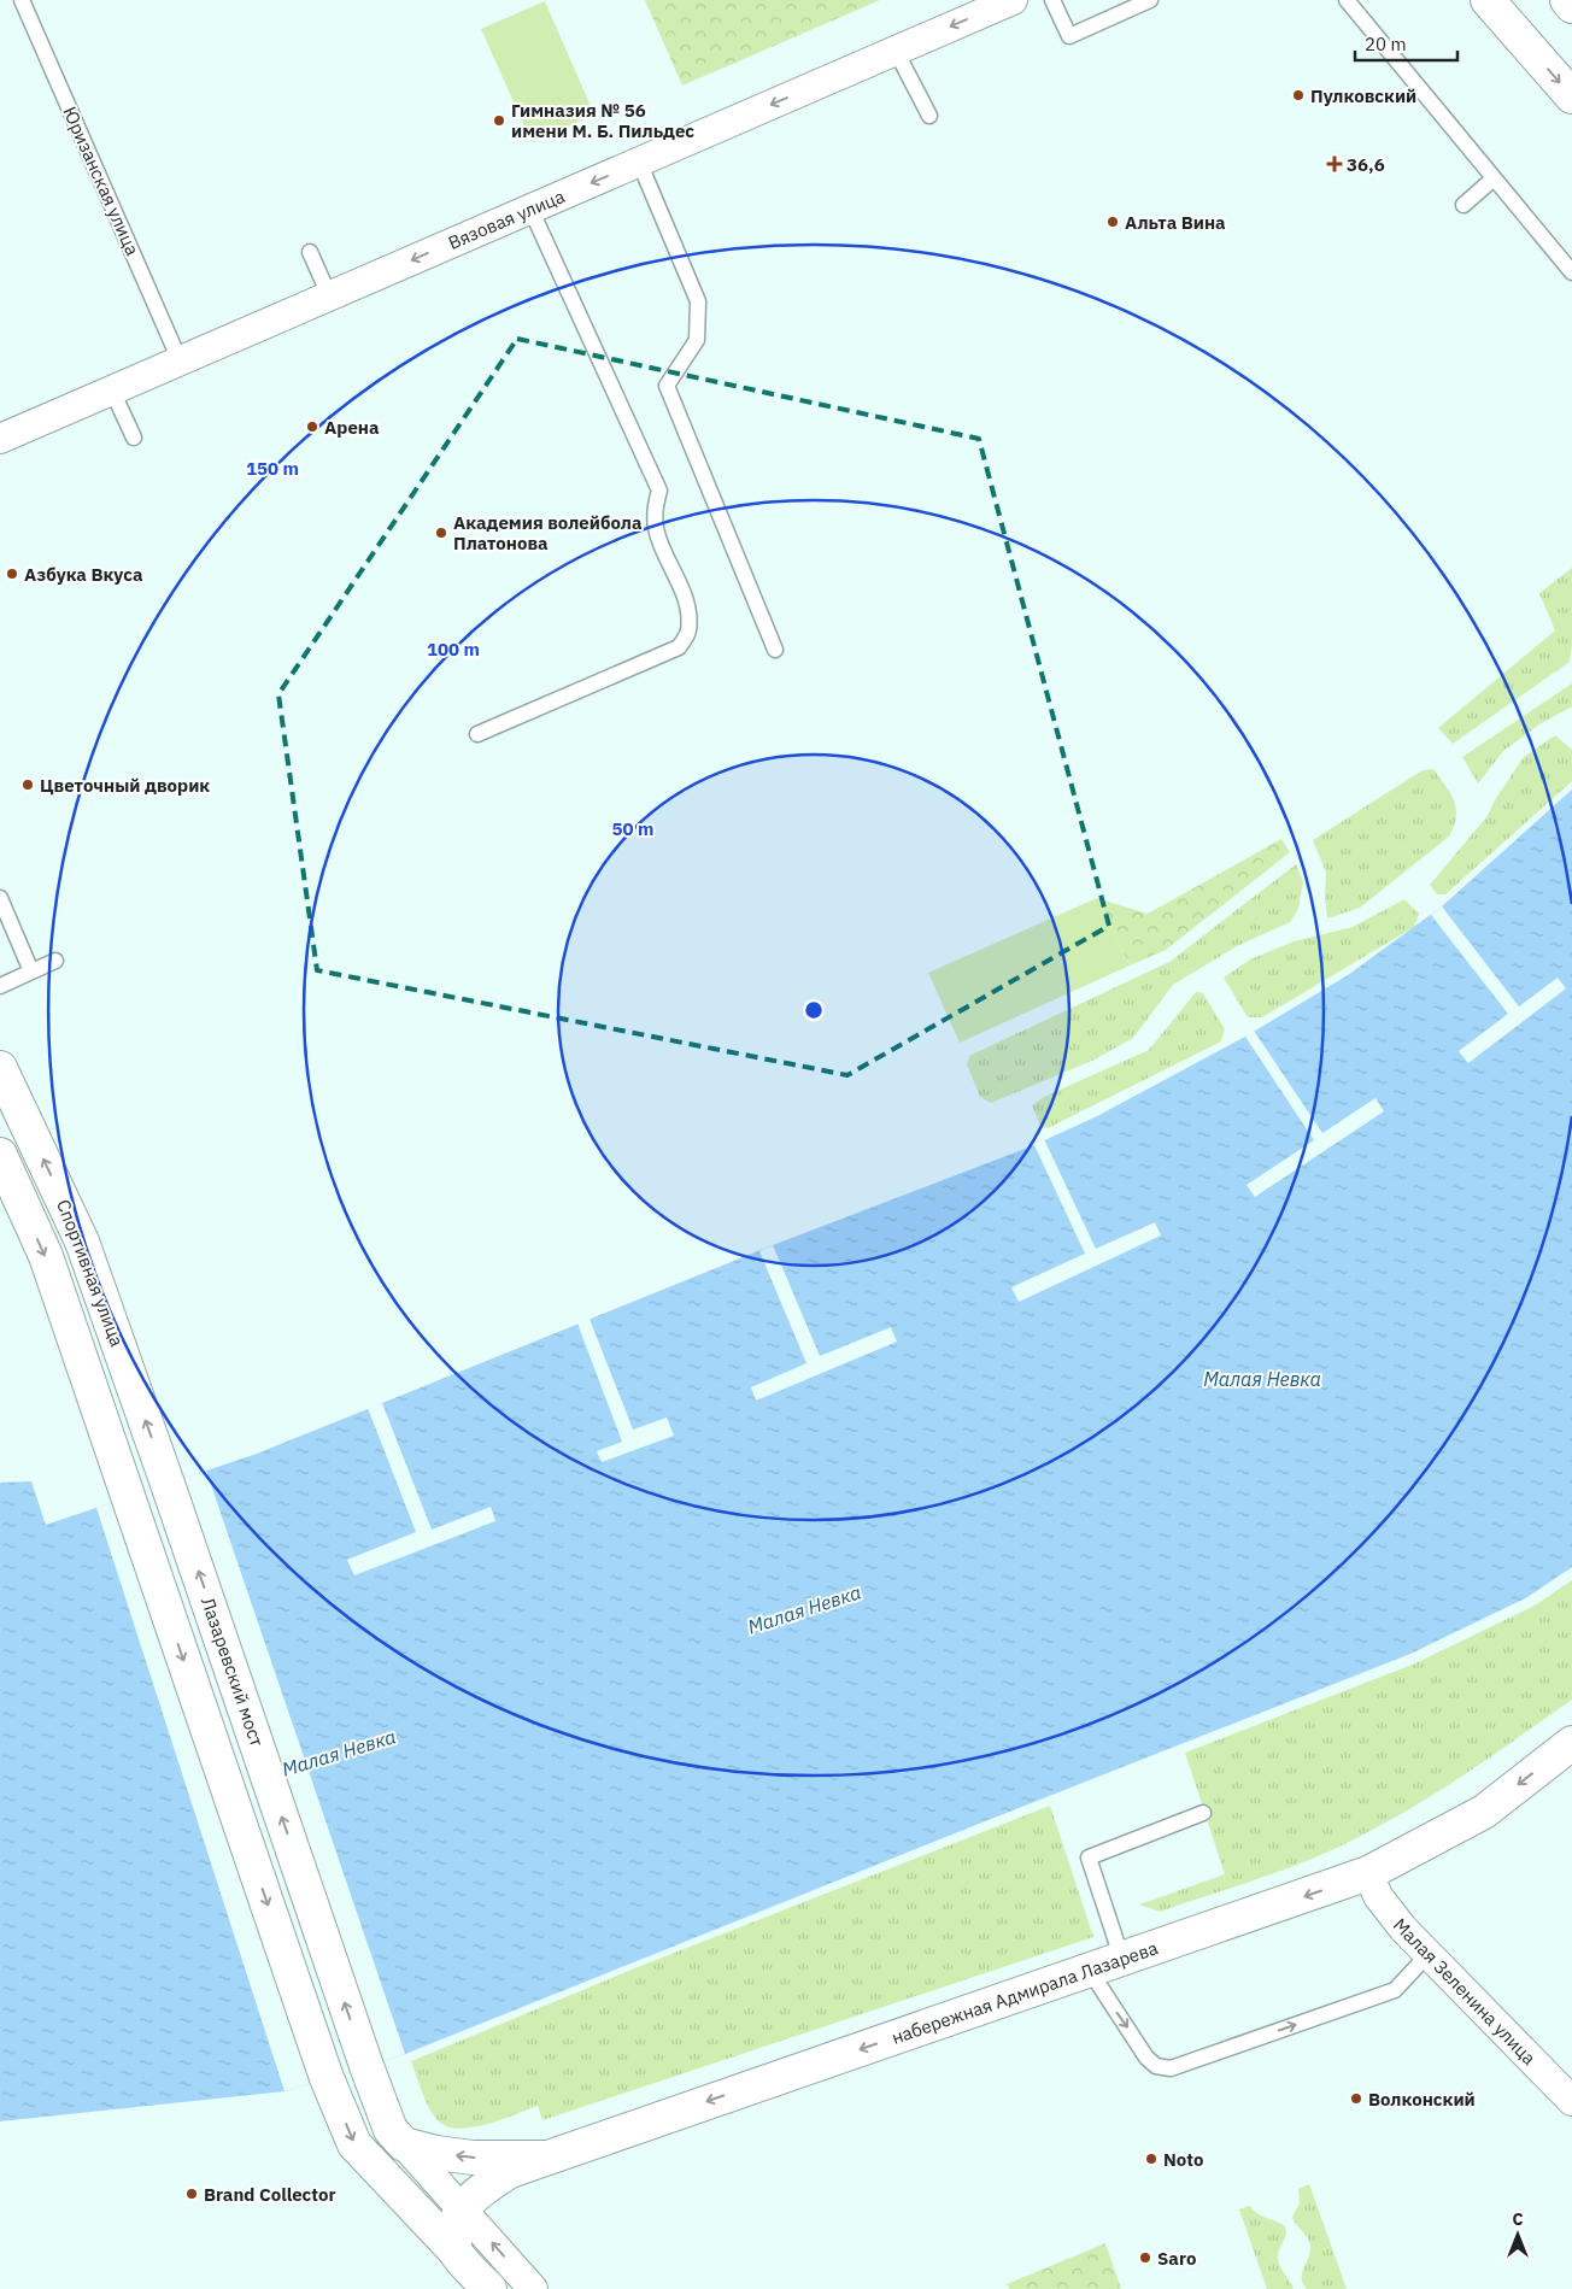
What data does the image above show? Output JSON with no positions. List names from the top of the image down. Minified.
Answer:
{"streets":{"street":["Вязовая улица","Спортивная улица","Лазаревский мост","Малая Зеленина улица","набережная Адмирала Лазарева"],"lane":["Юризанская улица"]},"crossings":[["Юризанская улица","Вязовая улица"],["Спортивная улица","Лазаревский мост"],["Малая Зеленина улица","набережная Адмирала Лазарева"]],"one_way":["Вязовая улица","Лазаревский мост","набережная Адмирала Лазарева"],"water":["Малая Невка"],"places":{"other":["Пулковский","Гимназия № 56 имени М. Б. Пильдес","Альта Вина","Арена","Академия волейбола Платонова","Азбука Вкуса","Цветочный дворик","Волконский","Noto","Brand Collector","Saro"],"health":["36,6"]},"scale_bar":"20 m","north":"top","rings":["150 m","100 m","50 m"]}
